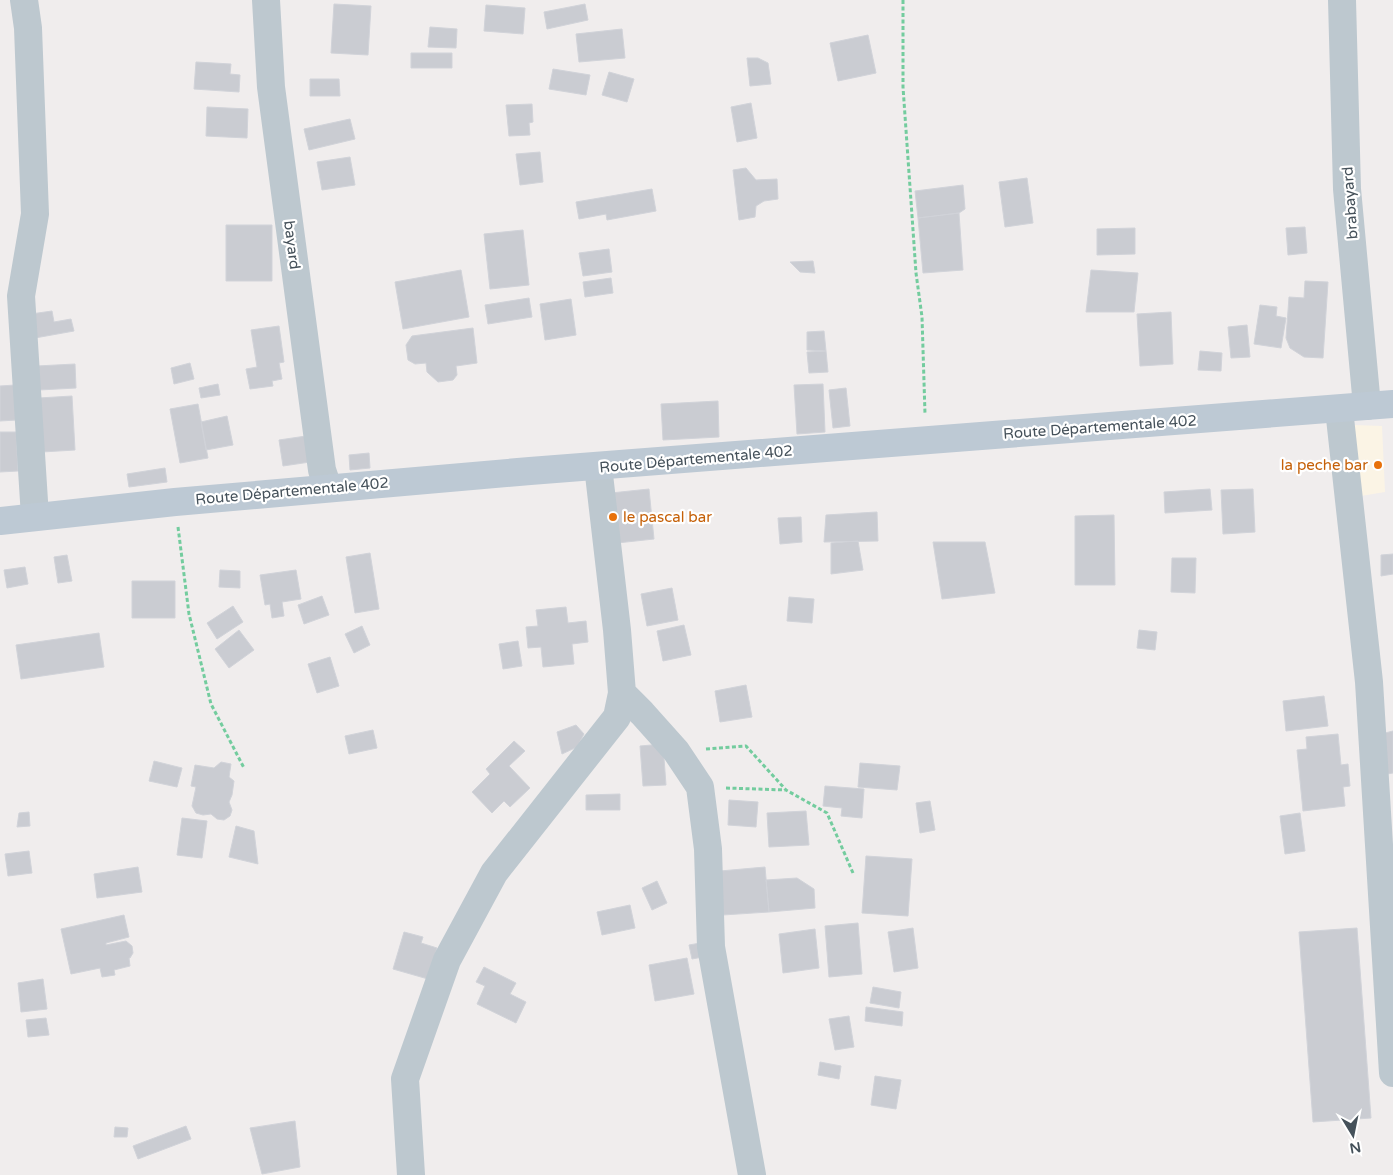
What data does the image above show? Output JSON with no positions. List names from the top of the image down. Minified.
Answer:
{"streets":{"main road":["Route Départementale 402"],"street":["brabayard","bayard"]},"crossings":[["brabayard","Route Départementale 402"],["bayard","Route Départementale 402"]],"places":["la peche bar","le pascal bar"],"north":"bottom"}
